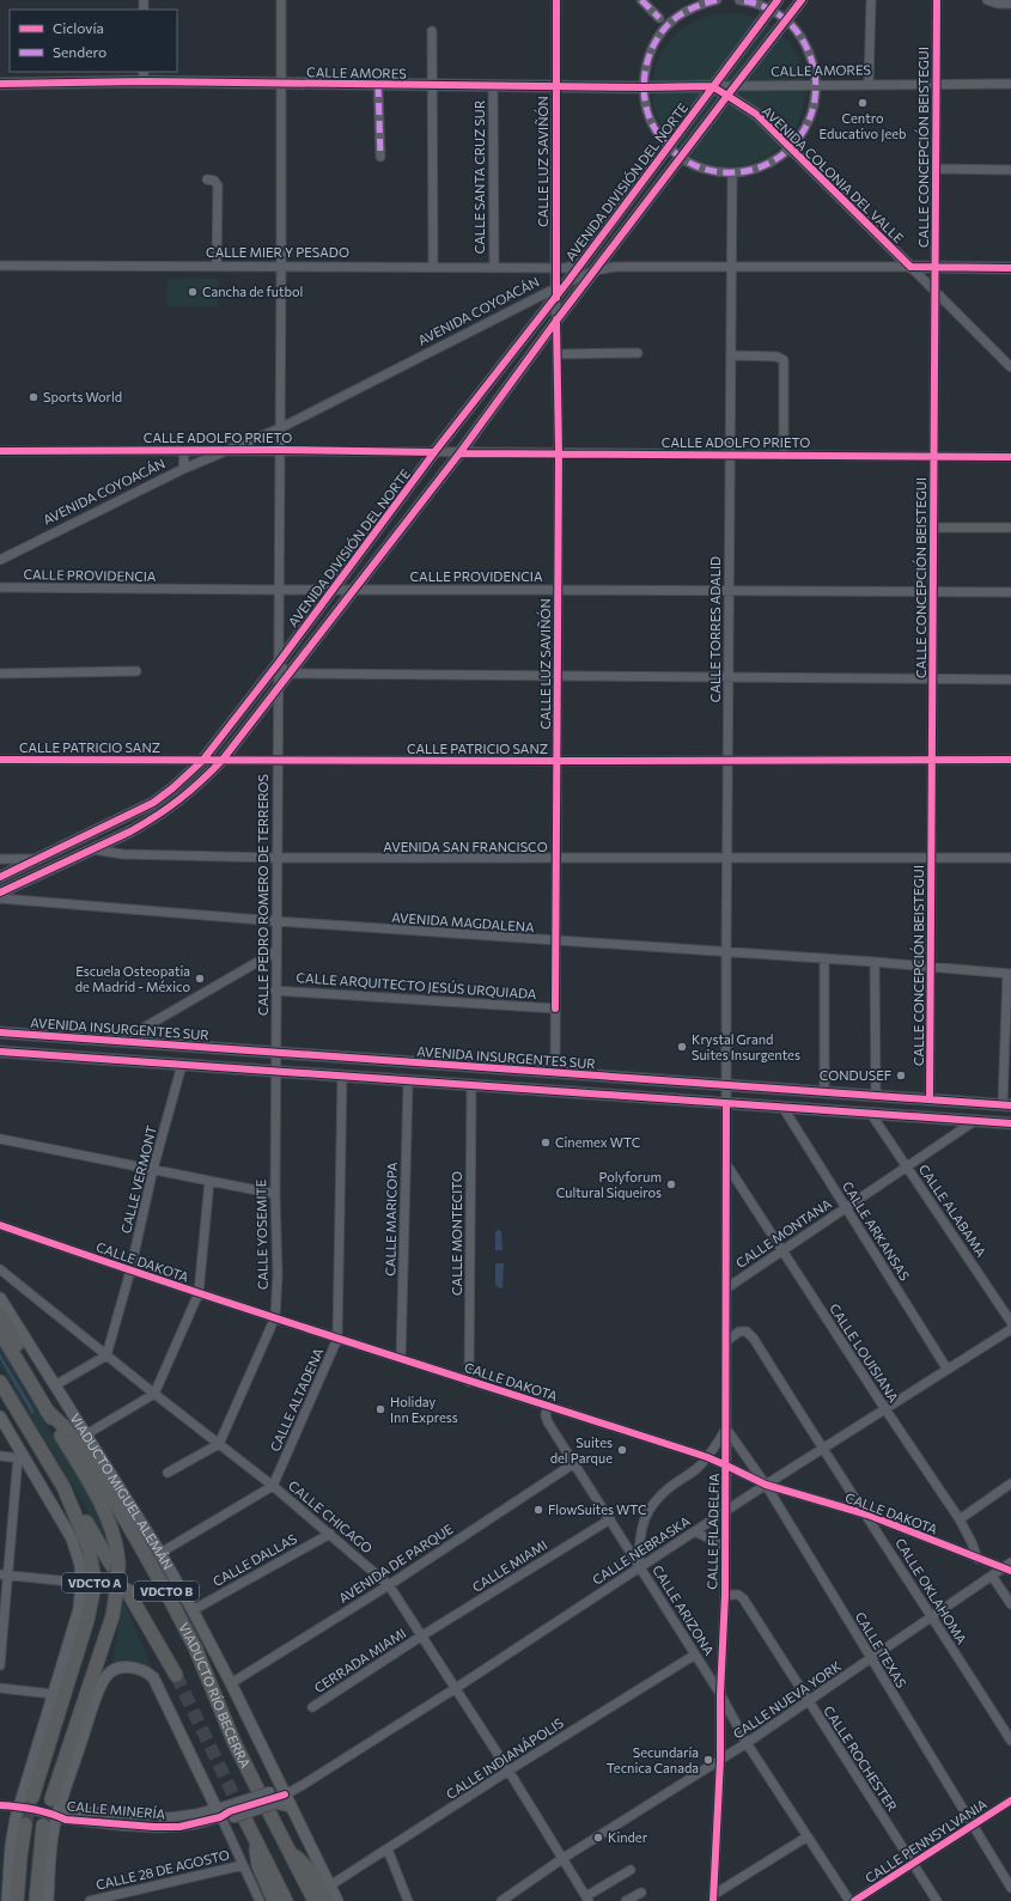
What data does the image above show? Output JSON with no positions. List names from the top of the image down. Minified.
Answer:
{"streets":{"highway":["VIADUCTO MIGUEL ALEMÁN","VDCTO A","VDCTO B","VIADUCTO RÍO BECERRA"],"main road":["CALLE AMORES","AVENIDA COLONIA DEL VALLE","AVENIDA DIVISIÓN DEL NORTE","AVENIDA INSURGENTES SUR"],"street":["CALLE CONCEPCIÓN BEISTEGUI","CALLE LUZ SAVIÑÓN","CALLE SANTA CRUZ SUR","CALLE MIER Y PESADO","AVENIDA COYOACÁN","CALLE ADOLFO PRIETO","CALLE PROVIDENCIA","CALLE TORRES ADALID","CALLE PATRICIO SANZ","AVENIDA SAN FRANCISCO","CALLE PEDRO ROMERO DE TERREROS","AVENIDA MAGDALENA","CALLE ARQUITECTO JESÚS URQUIADA","CALLE VERMONT","CALLE ALABAMA","CALLE MARICOPA","CALLE ARKANSAS","CALLE MONTECITO","CALLE MONTANA","CALLE YOSEMITE","CALLE DAKOTA","CALLE LOUISIANA","CALLE ALTADENA","CALLE CHICAGO","CALLE FILADELFIA","CALLE NEBRASKA","CALLE DALLAS","AVENIDA DE PARQUE","CALLE MIAMI","CALLE OKLAHOMA","CALLE ARIZONA","CALLE TEXAS","CERRADA MIAMI","CALLE NUEVA YORK","CALLE INDIANÁPOLIS","CALLE ROCHESTER","CALLE MINERÍA","CALLE PENNSYLVANIA","CALLE 28 DE AGOSTO"]},"crossings":[["CALLE AMORES","CALLE CONCEPCIÓN BEISTEGUI"],["CALLE AMORES","CALLE LUZ SAVIÑÓN"],["CALLE AMORES","AVENIDA COLONIA DEL VALLE"],["CALLE AMORES","CALLE SANTA CRUZ SUR"],["CALLE AMORES","AVENIDA DIVISIÓN DEL NORTE"],["CALLE AMORES","CALLE PEDRO ROMERO DE TERREROS"],["CALLE CONCEPCIÓN BEISTEGUI","AVENIDA COLONIA DEL VALLE"],["CALLE CONCEPCIÓN BEISTEGUI","CALLE ADOLFO PRIETO"],["CALLE CONCEPCIÓN BEISTEGUI","CALLE PROVIDENCIA"],["CALLE CONCEPCIÓN BEISTEGUI","CALLE PATRICIO SANZ"],["CALLE CONCEPCIÓN BEISTEGUI","AVENIDA SAN FRANCISCO"],["CALLE CONCEPCIÓN BEISTEGUI","AVENIDA MAGDALENA"],["CALLE CONCEPCIÓN BEISTEGUI","AVENIDA INSURGENTES SUR"],["CALLE LUZ SAVIÑÓN","AVENIDA DIVISIÓN DEL NORTE"],["CALLE LUZ SAVIÑÓN","CALLE MIER Y PESADO"],["CALLE LUZ SAVIÑÓN","AVENIDA COYOACÁN"],["CALLE LUZ SAVIÑÓN","CALLE ADOLFO PRIETO"],["CALLE LUZ SAVIÑÓN","CALLE PROVIDENCIA"],["CALLE LUZ SAVIÑÓN","CALLE PATRICIO SANZ"],["CALLE LUZ SAVIÑÓN","AVENIDA SAN FRANCISCO"],["CALLE LUZ SAVIÑÓN","AVENIDA MAGDALENA"],["CALLE LUZ SAVIÑÓN","CALLE ARQUITECTO JESÚS URQUIADA"],["CALLE LUZ SAVIÑÓN","AVENIDA INSURGENTES SUR"],["AVENIDA COLONIA DEL VALLE","AVENIDA DIVISIÓN DEL NORTE"],["CALLE SANTA CRUZ SUR","CALLE MIER Y PESADO"],["AVENIDA DIVISIÓN DEL NORTE","CALLE MIER Y PESADO"],["AVENIDA DIVISIÓN DEL NORTE","AVENIDA COYOACÁN"],["AVENIDA DIVISIÓN DEL NORTE","CALLE ADOLFO PRIETO"],["AVENIDA DIVISIÓN DEL NORTE","CALLE PROVIDENCIA"],["AVENIDA DIVISIÓN DEL NORTE","CALLE PATRICIO SANZ"],["AVENIDA DIVISIÓN DEL NORTE","CALLE PEDRO ROMERO DE TERREROS"],["CALLE MIER Y PESADO","CALLE PEDRO ROMERO DE TERREROS"],["AVENIDA COYOACÁN","CALLE ADOLFO PRIETO"],["AVENIDA COYOACÁN","CALLE PEDRO ROMERO DE TERREROS"],["CALLE ADOLFO PRIETO","CALLE TORRES ADALID"],["CALLE ADOLFO PRIETO","CALLE PEDRO ROMERO DE TERREROS"],["CALLE PROVIDENCIA","CALLE TORRES ADALID"],["CALLE PROVIDENCIA","CALLE PEDRO ROMERO DE TERREROS"],["CALLE TORRES ADALID","CALLE PATRICIO SANZ"],["CALLE TORRES ADALID","AVENIDA SAN FRANCISCO"],["CALLE TORRES ADALID","AVENIDA MAGDALENA"],["CALLE TORRES ADALID","AVENIDA INSURGENTES SUR"],["CALLE TORRES ADALID","CALLE FILADELFIA"],["CALLE PATRICIO SANZ","CALLE PEDRO ROMERO DE TERREROS"],["AVENIDA SAN FRANCISCO","CALLE PEDRO ROMERO DE TERREROS"],["CALLE PEDRO ROMERO DE TERREROS","AVENIDA MAGDALENA"],["CALLE PEDRO ROMERO DE TERREROS","CALLE ARQUITECTO JESÚS URQUIADA"],["CALLE PEDRO ROMERO DE TERREROS","AVENIDA INSURGENTES SUR"],["CALLE PEDRO ROMERO DE TERREROS","CALLE YOSEMITE"],["AVENIDA INSURGENTES SUR","CALLE FILADELFIA"],["CALLE VERMONT","CALLE DAKOTA"],["CALLE VERMONT","CALLE CHICAGO"],["CALLE ALABAMA","CALLE MONTANA"],["CALLE MARICOPA","CALLE DAKOTA"],["CALLE ARKANSAS","CALLE MONTANA"],["CALLE ARKANSAS","CALLE NEBRASKA"],["CALLE MONTECITO","CALLE DAKOTA"],["CALLE MONTANA","CALLE LOUISIANA"],["CALLE MONTANA","CALLE FILADELFIA"],["CALLE YOSEMITE","CALLE DAKOTA"],["CALLE YOSEMITE","CALLE CHICAGO"],["CALLE DAKOTA","CALLE LOUISIANA"],["CALLE DAKOTA","CALLE ALTADENA"],["CALLE DAKOTA","CALLE FILADELFIA"],["CALLE DAKOTA","CALLE NEBRASKA"],["CALLE DAKOTA","CALLE OKLAHOMA"],["CALLE DAKOTA","CALLE ARIZONA"],["CALLE DAKOTA","CALLE TEXAS"],["CALLE DAKOTA","CALLE NUEVA YORK"],["CALLE LOUISIANA","CALLE FILADELFIA"],["CALLE LOUISIANA","CALLE NEBRASKA"],["CALLE ALTADENA","CALLE CHICAGO"],["VIADUCTO MIGUEL ALEMÁN","CALLE NEBRASKA"],["VIADUCTO MIGUEL ALEMÁN","CALLE DALLAS"],["VIADUCTO MIGUEL ALEMÁN","AVENIDA DE PARQUE"],["VIADUCTO MIGUEL ALEMÁN","VIADUCTO RÍO BECERRA"],["VIADUCTO MIGUEL ALEMÁN","CALLE MINERÍA"],["CALLE CHICAGO","CALLE NEBRASKA"],["CALLE CHICAGO","CALLE DALLAS"],["CALLE CHICAGO","AVENIDA DE PARQUE"],["CALLE CHICAGO","CALLE MIAMI"],["CALLE CHICAGO","CERRADA MIAMI"],["CALLE CHICAGO","CALLE NUEVA YORK"],["CALLE CHICAGO","CALLE INDIANÁPOLIS"],["CALLE FILADELFIA","CALLE NEBRASKA"],["CALLE FILADELFIA","CALLE OKLAHOMA"],["CALLE FILADELFIA","CALLE ARIZONA"],["CALLE FILADELFIA","CALLE TEXAS"],["CALLE FILADELFIA","CALLE NUEVA YORK"],["CALLE FILADELFIA","CALLE ROCHESTER"],["CALLE NEBRASKA","CALLE OKLAHOMA"],["CALLE NEBRASKA","CALLE ARIZONA"],["CALLE NEBRASKA","CALLE TEXAS"],["CALLE NEBRASKA","CALLE MINERÍA"],["AVENIDA DE PARQUE","CALLE ARIZONA"],["CALLE MIAMI","CALLE ARIZONA"],["CALLE MIAMI","CERRADA MIAMI"],["CALLE OKLAHOMA","CALLE NUEVA YORK"],["CALLE ARIZONA","CALLE NUEVA YORK"],["CALLE ARIZONA","CALLE INDIANÁPOLIS"],["CALLE TEXAS","CALLE NUEVA YORK"],["CALLE TEXAS","CALLE PENNSYLVANIA"],["VIADUCTO RÍO BECERRA","CALLE MINERÍA"],["CALLE NUEVA YORK","CALLE ROCHESTER"],["CALLE ROCHESTER","CALLE PENNSYLVANIA"]],"places":["Centro Educativo Jeeb","Cancha de futbol","Sports World","Escuela Osteopatia de Madrid - México","Krystal Grand Suites Insurgentes","CONDUSEF","Cinemex WTC","Polyforum Cultural Siqueiros","Holiday Inn Express","Suites del Parque","FlowSuites WTC","Secundaría Tecnica Canada","Kinder"],"legend":["Ciclovía","Sendero"]}
